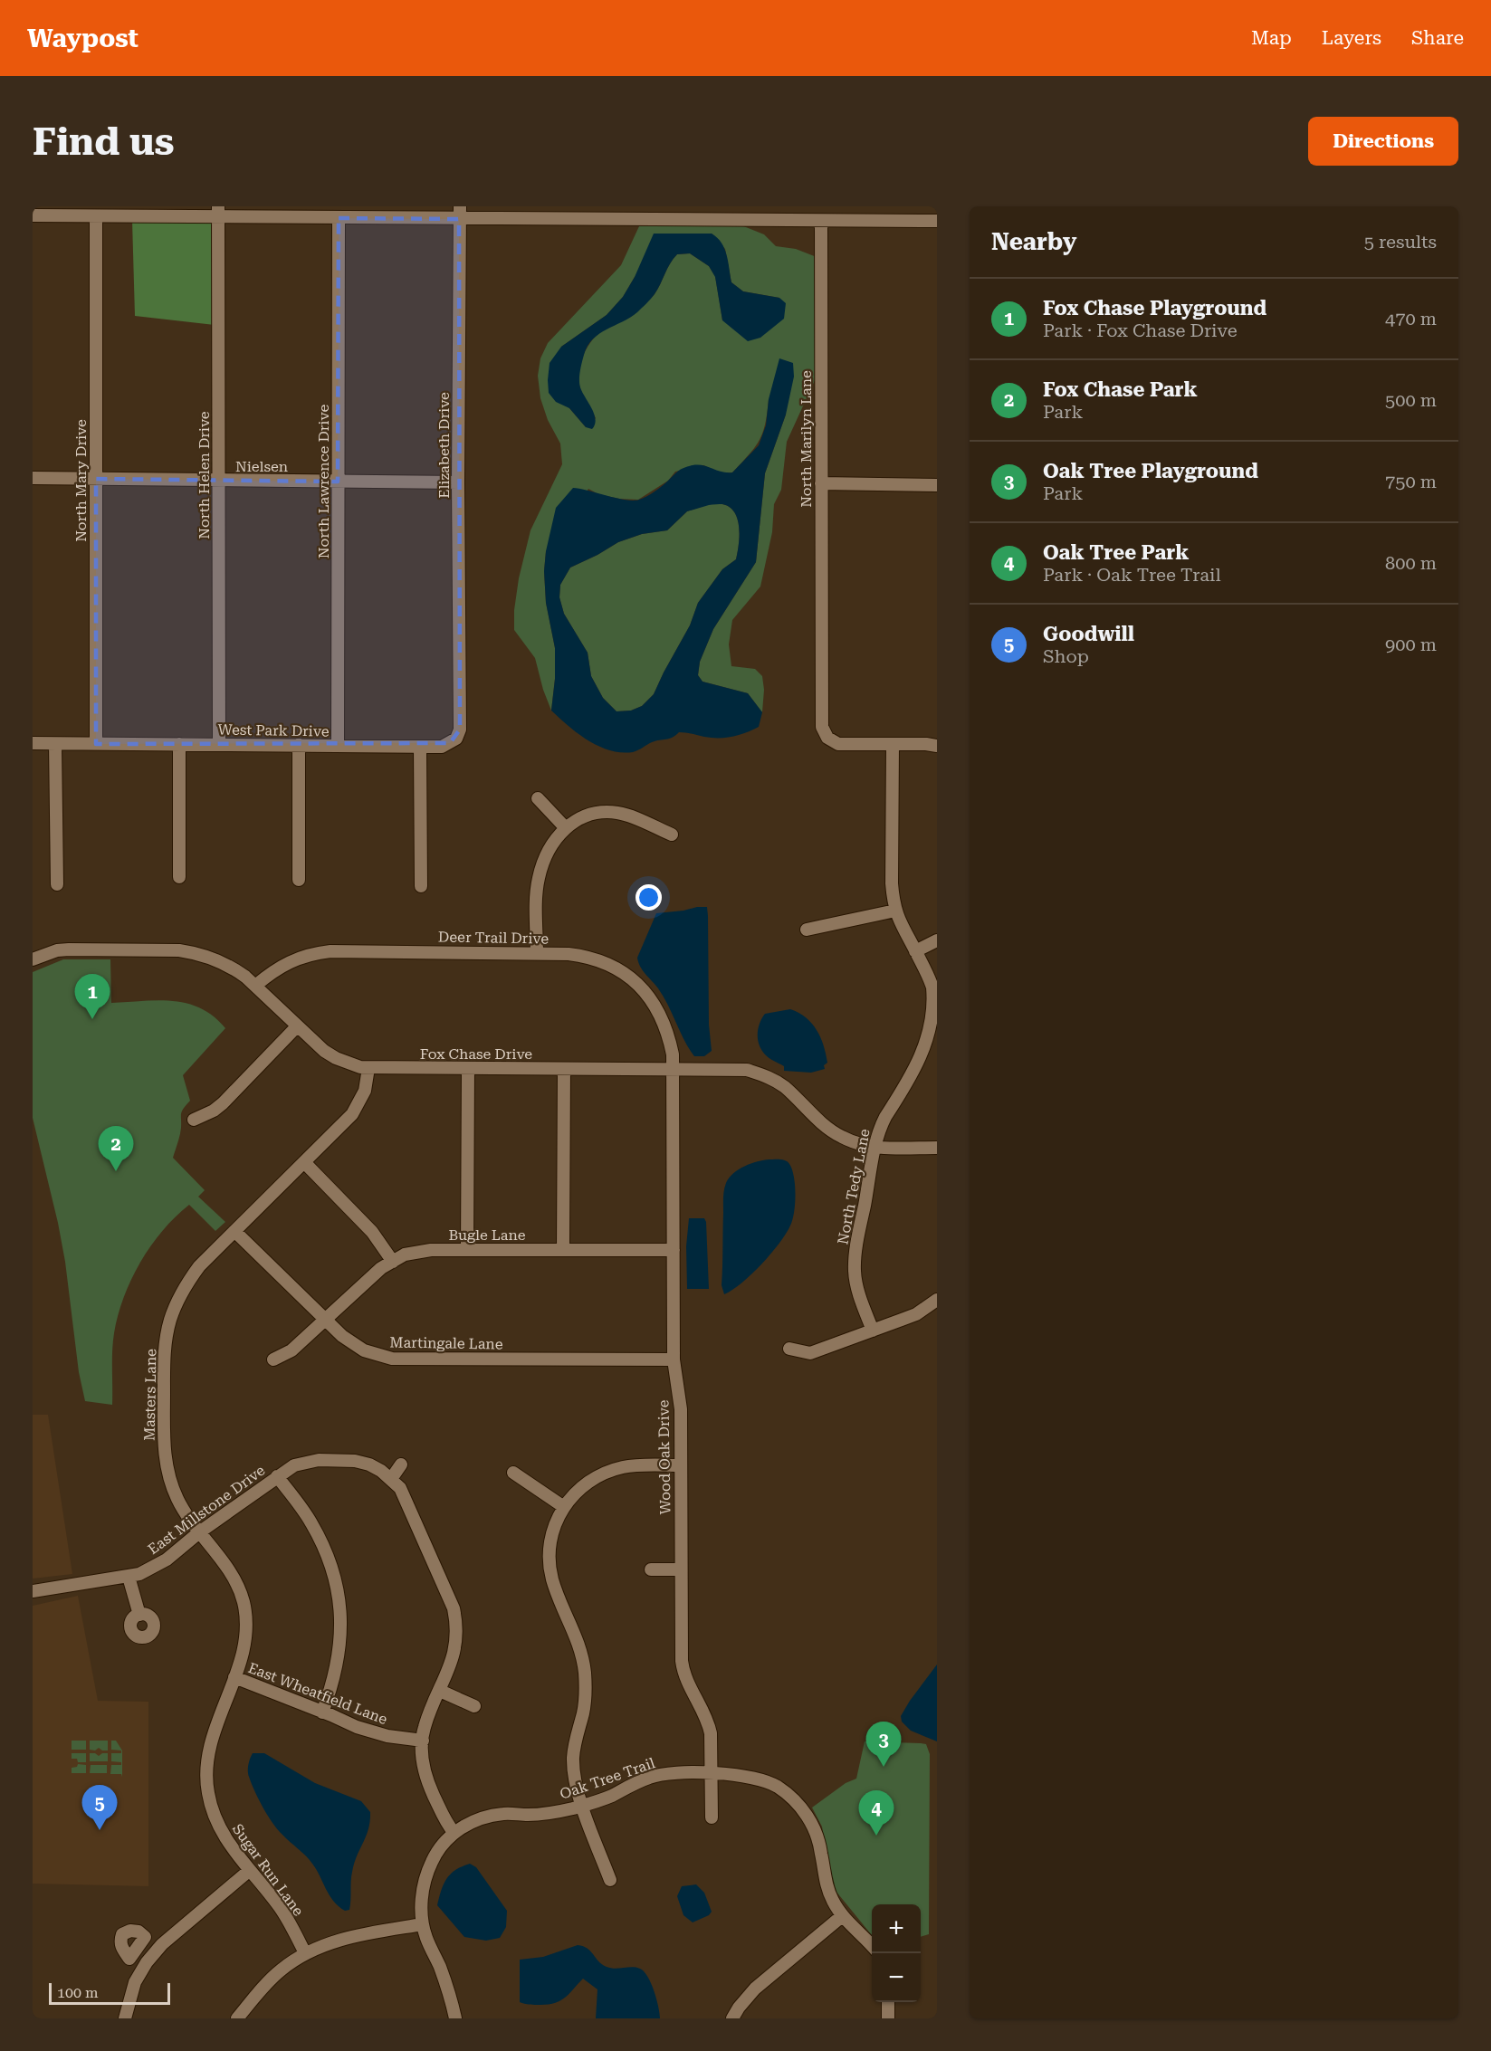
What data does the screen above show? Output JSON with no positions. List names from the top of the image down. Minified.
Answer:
{"streets":{"street":["North Marilyn Lane","Elizabeth Drive","Nielsen","North Helen Drive","North Mary Drive","North Lawrence Drive","West Park Drive","Deer Trail Drive","Fox Chase Drive","North Tedy Lane","Bugle Lane","Martingale Lane","Masters Lane","Wood Oak Drive","East Millstone Drive","East Wheatfield Lane","Oak Tree Trail","Sugar Run Lane"]},"crossings":[["North Marilyn Lane","North Tedy Lane"],["Elizabeth Drive","Nielsen"],["Elizabeth Drive","West Park Drive"],["Nielsen","North Helen Drive"],["Nielsen","North Mary Drive"],["Nielsen","North Lawrence Drive"],["North Helen Drive","West Park Drive"],["North Mary Drive","West Park Drive"],["North Lawrence Drive","West Park Drive"],["Deer Trail Drive","Fox Chase Drive"],["Deer Trail Drive","Wood Oak Drive"],["Fox Chase Drive","North Tedy Lane"],["Fox Chase Drive","Masters Lane"],["Fox Chase Drive","Wood Oak Drive"],["Bugle Lane","Martingale Lane"],["Bugle Lane","Wood Oak Drive"],["Martingale Lane","Masters Lane"],["Martingale Lane","Wood Oak Drive"],["Masters Lane","East Millstone Drive"],["Masters Lane","East Wheatfield Lane"],["Masters Lane","Sugar Run Lane"],["Wood Oak Drive","Oak Tree Trail"],["East Wheatfield Lane","Sugar Run Lane"]],"scale_bar":"100 m","page":{"header":"Waypost","nav":["Map","Layers","Share"],"buttons":"Directions","title":"Find us","heading":["Nearby","5 results"],"list":[{"mark":"1","name":"Fox Chase Playground","note":"Park · Fox Chase Drive","value":"470 m"},{"mark":"2","name":"Fox Chase Park","note":"Park","value":"500 m"},{"mark":"3","name":"Oak Tree Playground","note":"Park","value":"750 m"},{"mark":"4","name":"Oak Tree Park","note":"Park · Oak Tree Trail","value":"800 m"},{"mark":"5","name":"Goodwill","note":"Shop","value":"900 m"}],"pins":["1","2","3","5","4"],"map_buttons":["+","−"],"scale":"100 m"}}
